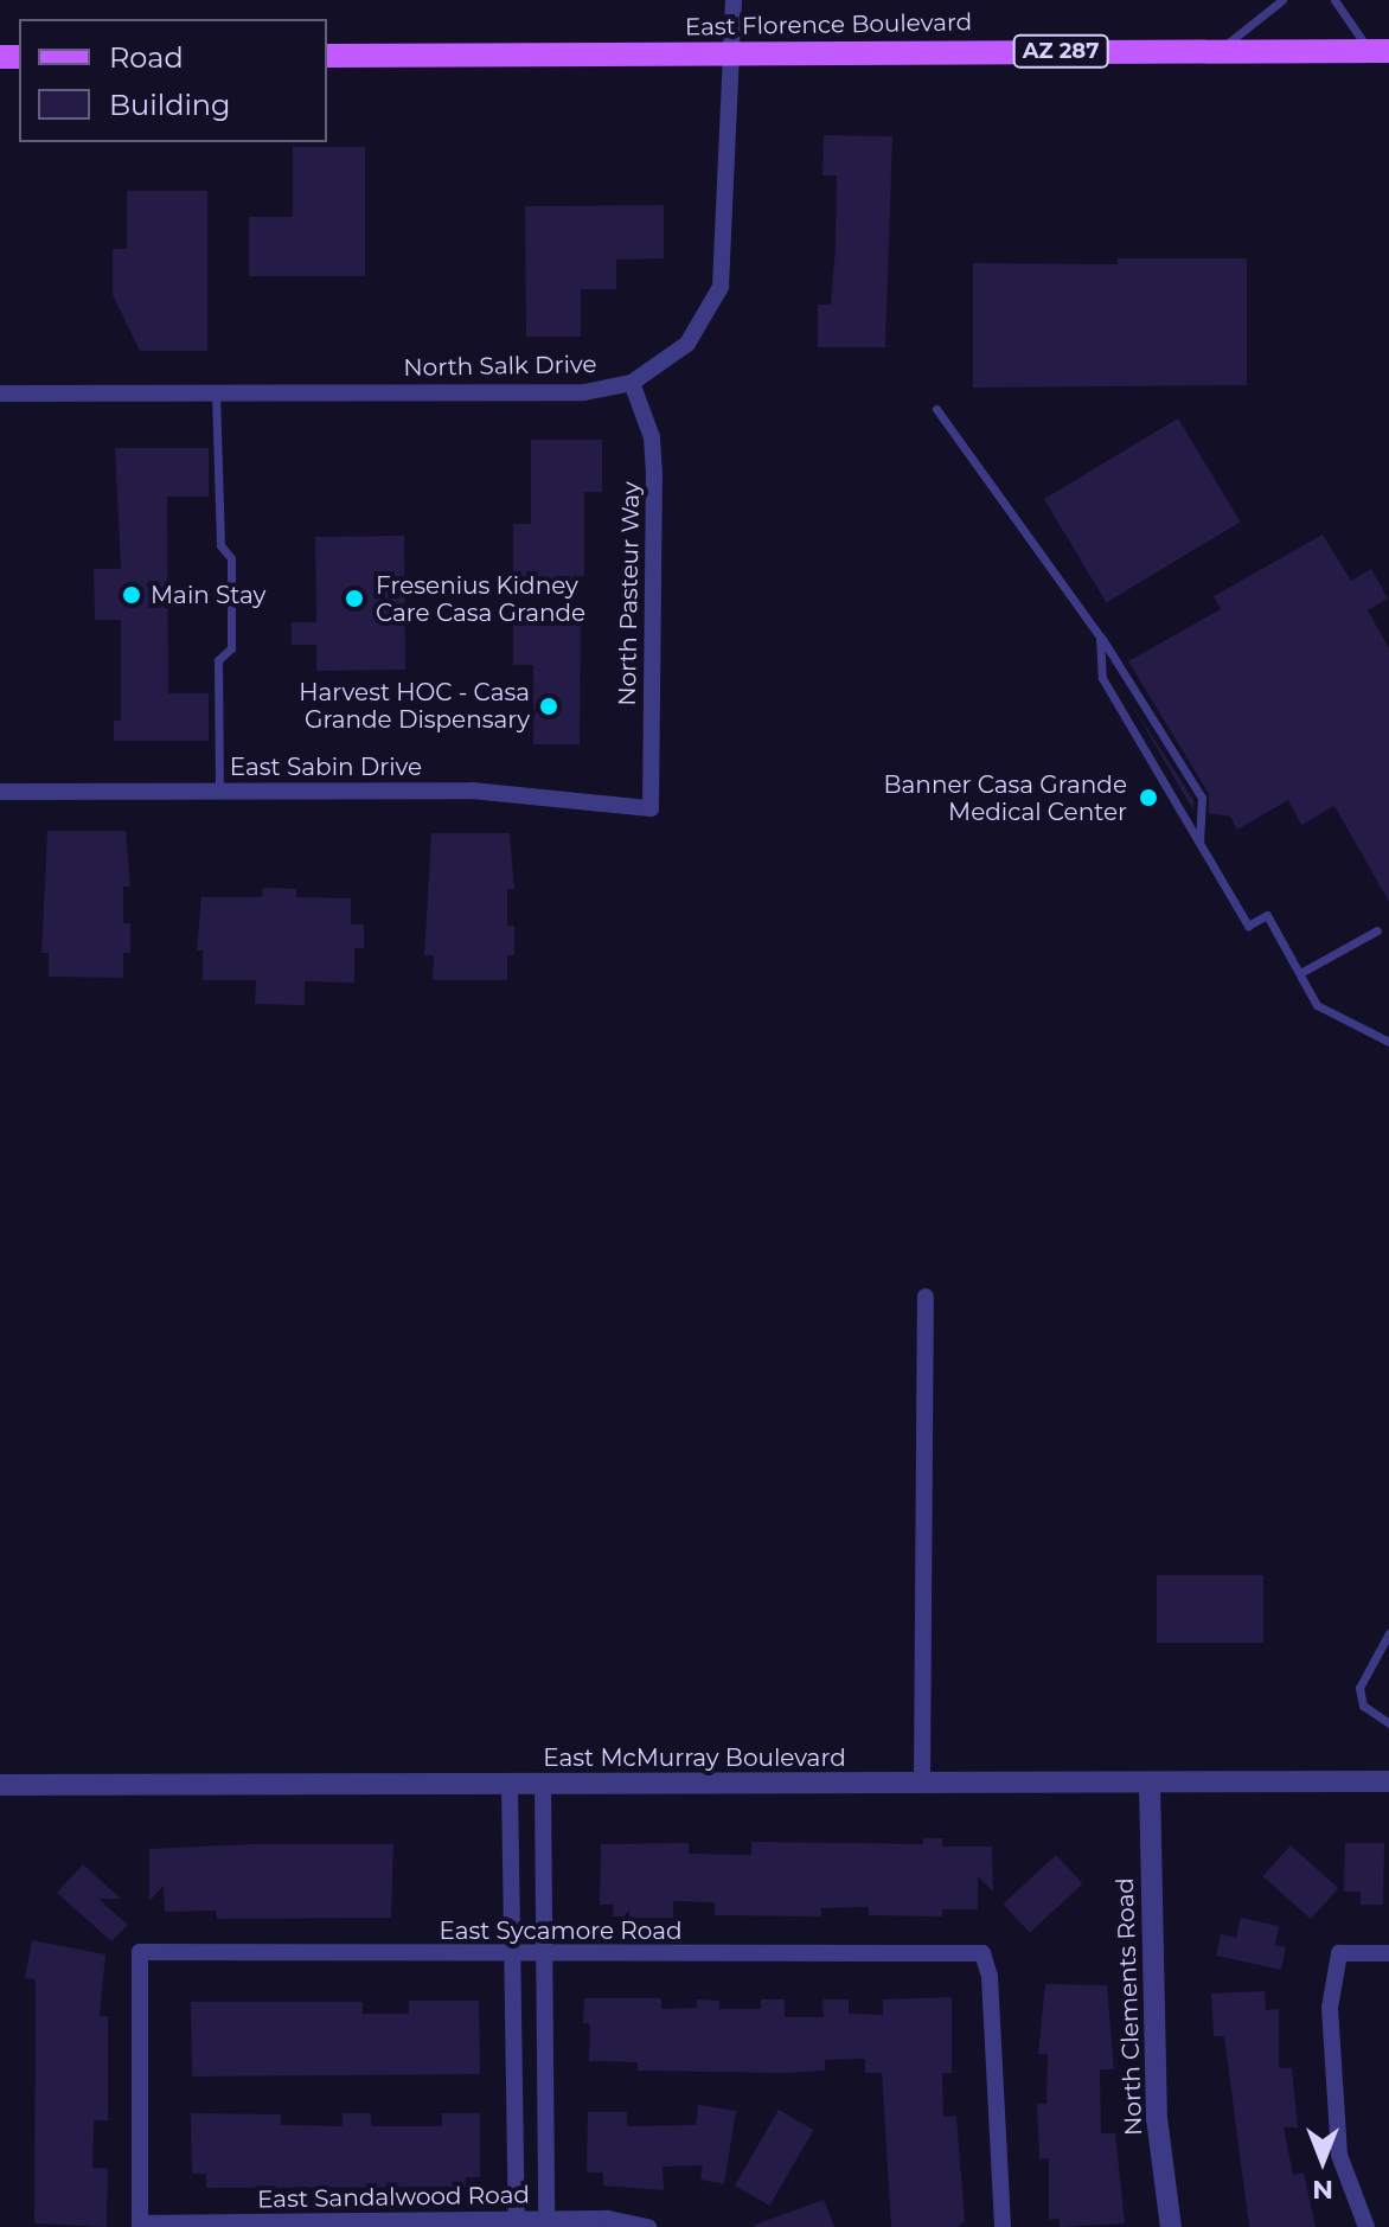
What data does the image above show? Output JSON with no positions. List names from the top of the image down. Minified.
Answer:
{"streets":{"main road":["East Florence Boulevard","AZ 287"],"street":["North Salk Drive","North Pasteur Way","East Sabin Drive","East McMurray Boulevard","East Sycamore Road","North Clements Road","East Sandalwood Road"]},"crossings":[["East Florence Boulevard","North Salk Drive"],["North Salk Drive","North Pasteur Way"],["North Pasteur Way","East Sabin Drive"],["East McMurray Boulevard","North Clements Road"],["East Sycamore Road","East Sandalwood Road"]],"places":["Main Stay","Fresenius Kidney Care Casa Grande","Harvest HOC - Casa Grande Dispensary","Banner Casa Grande Medical Center"],"legend":["Road","Building"],"north":"bottom"}
